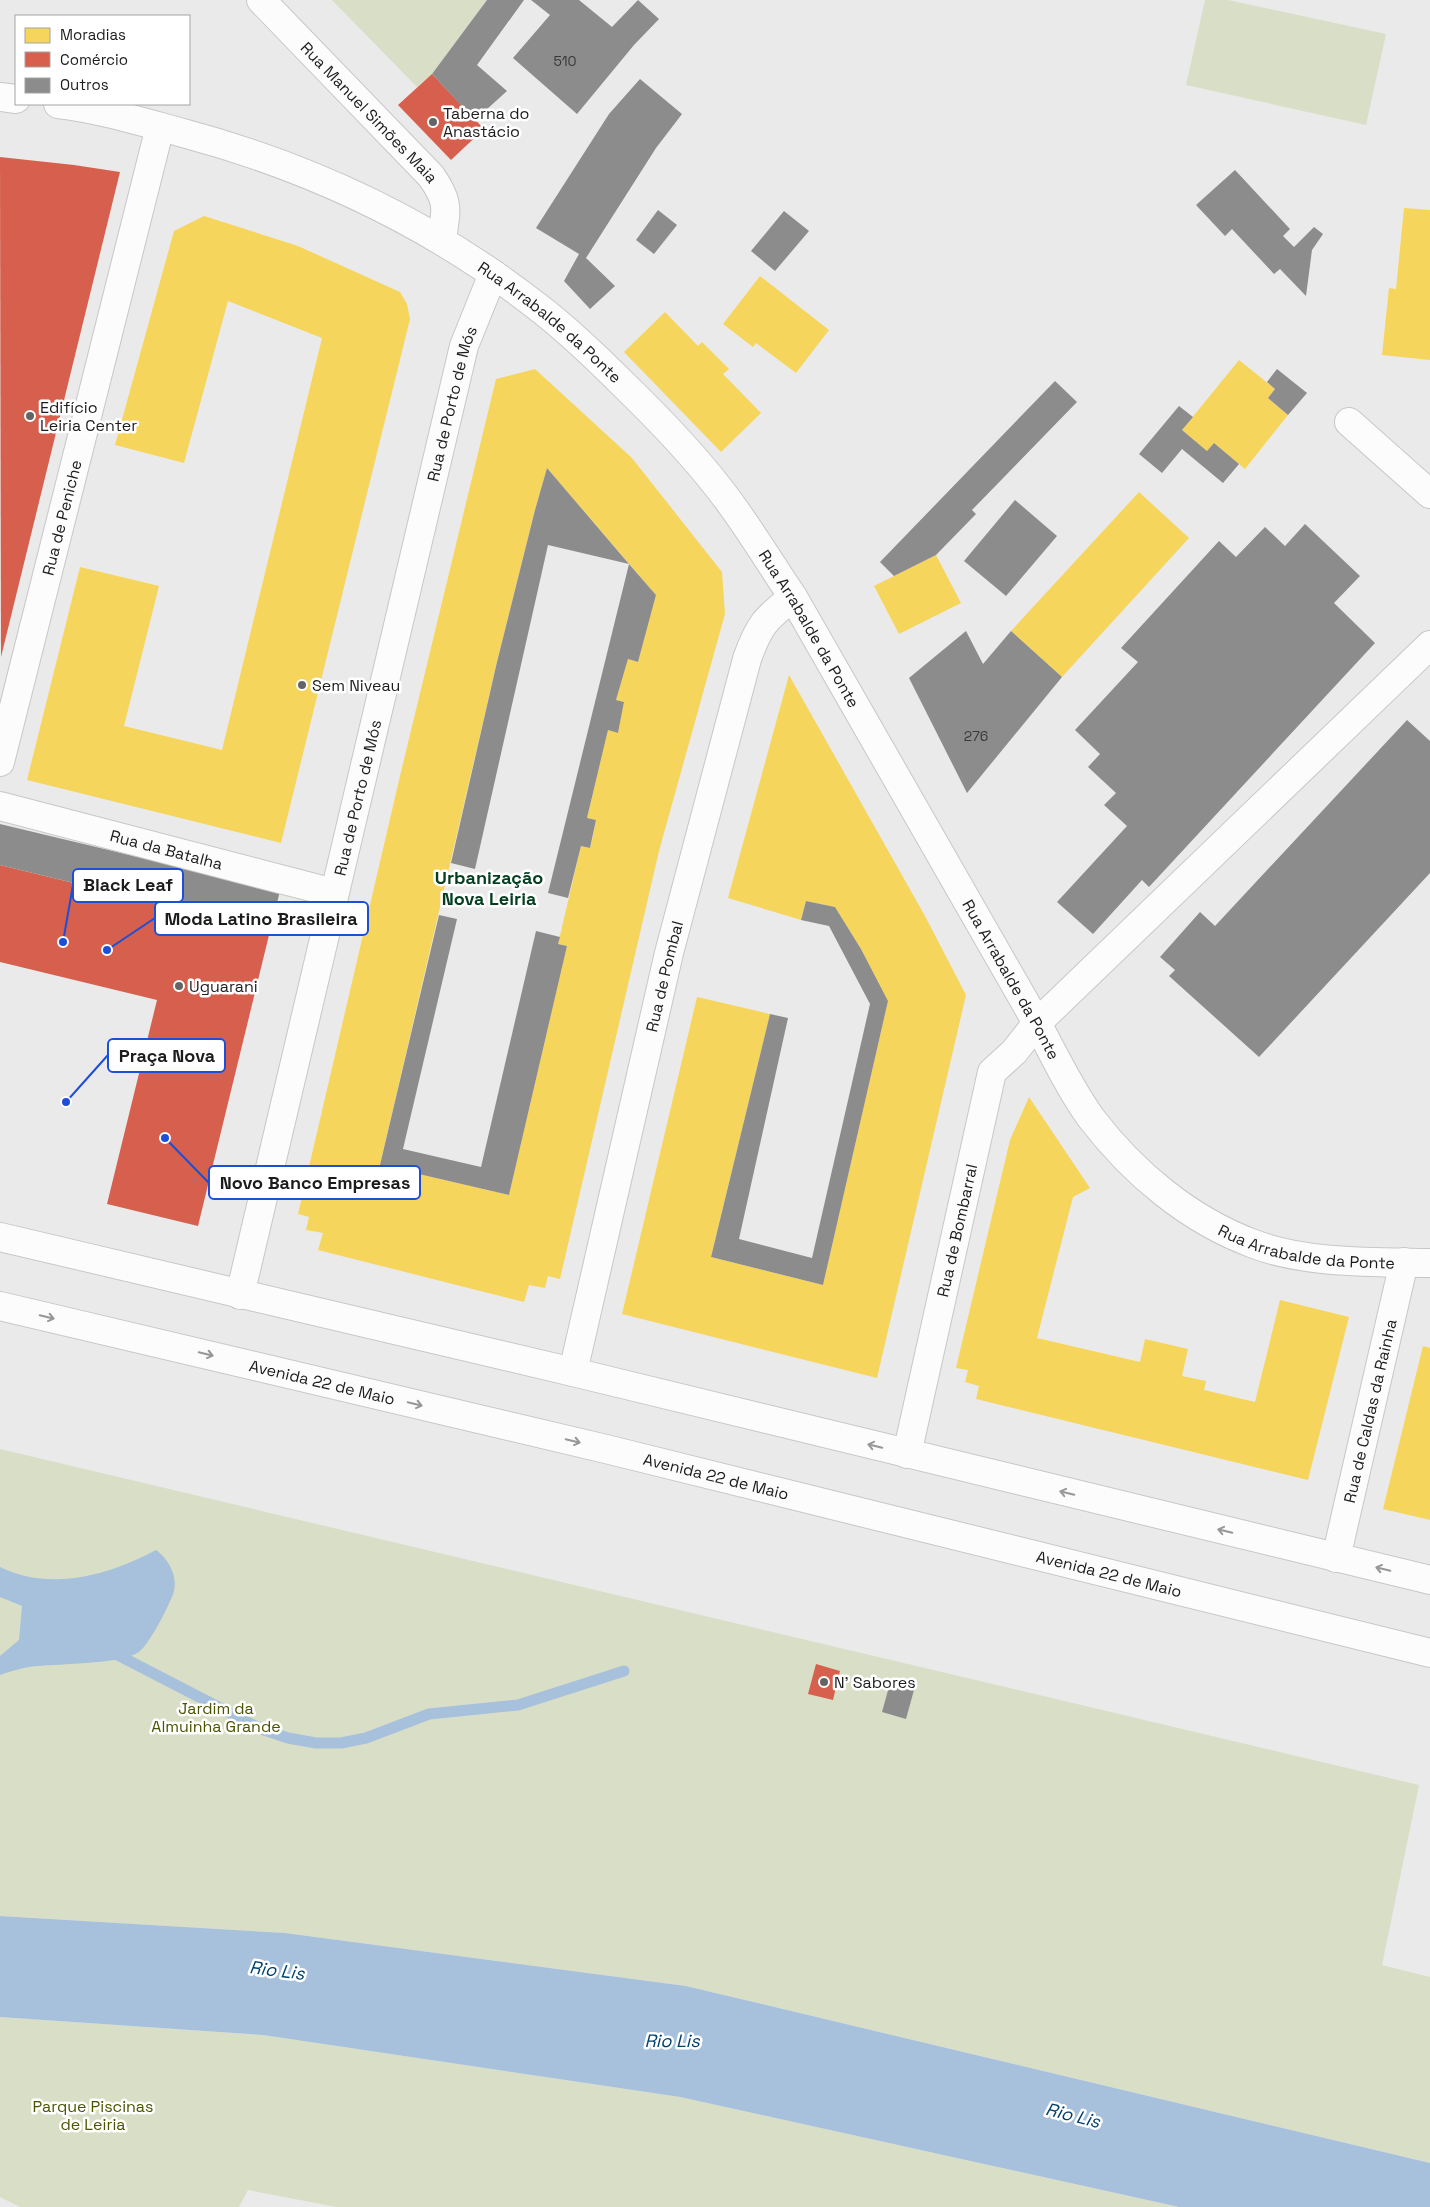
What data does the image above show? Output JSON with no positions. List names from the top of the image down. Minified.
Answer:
{"streets":{"street":["Rua Manuel Simões Maia","Rua Arrabalde da Ponte","Rua de Porto de Mós","Rua de Peniche","Rua da Batalha","Rua de Pombal","Rua de Bombarral","Avenida 22 de Maio","Rua de Caldas da Rainha"]},"crossings":[["Rua Manuel Simões Maia","Rua Arrabalde da Ponte"],["Rua Arrabalde da Ponte","Rua de Porto de Mós"],["Rua Arrabalde da Ponte","Rua de Peniche"],["Rua Arrabalde da Ponte","Rua de Pombal"],["Rua Arrabalde da Ponte","Rua de Bombarral"],["Rua Arrabalde da Ponte","Rua de Caldas da Rainha"],["Rua de Porto de Mós","Rua da Batalha"]],"districts":["Urbanização Nova Leiria"],"water":["Rio Lis"],"parks":["Jardim da Almuinha Grande","Parque Piscinas de Leiria"],"places":["Taberna do Anastácio","Edifício Leiria Center","Sem Niveau","Black Leaf","Moda Latino Brasileira","Uguarani","Praça Nova","Novo Banco Empresas","N' Sabores"],"house_numbers":["510","276"],"legend":["Moradias","Comércio","Outros"]}
